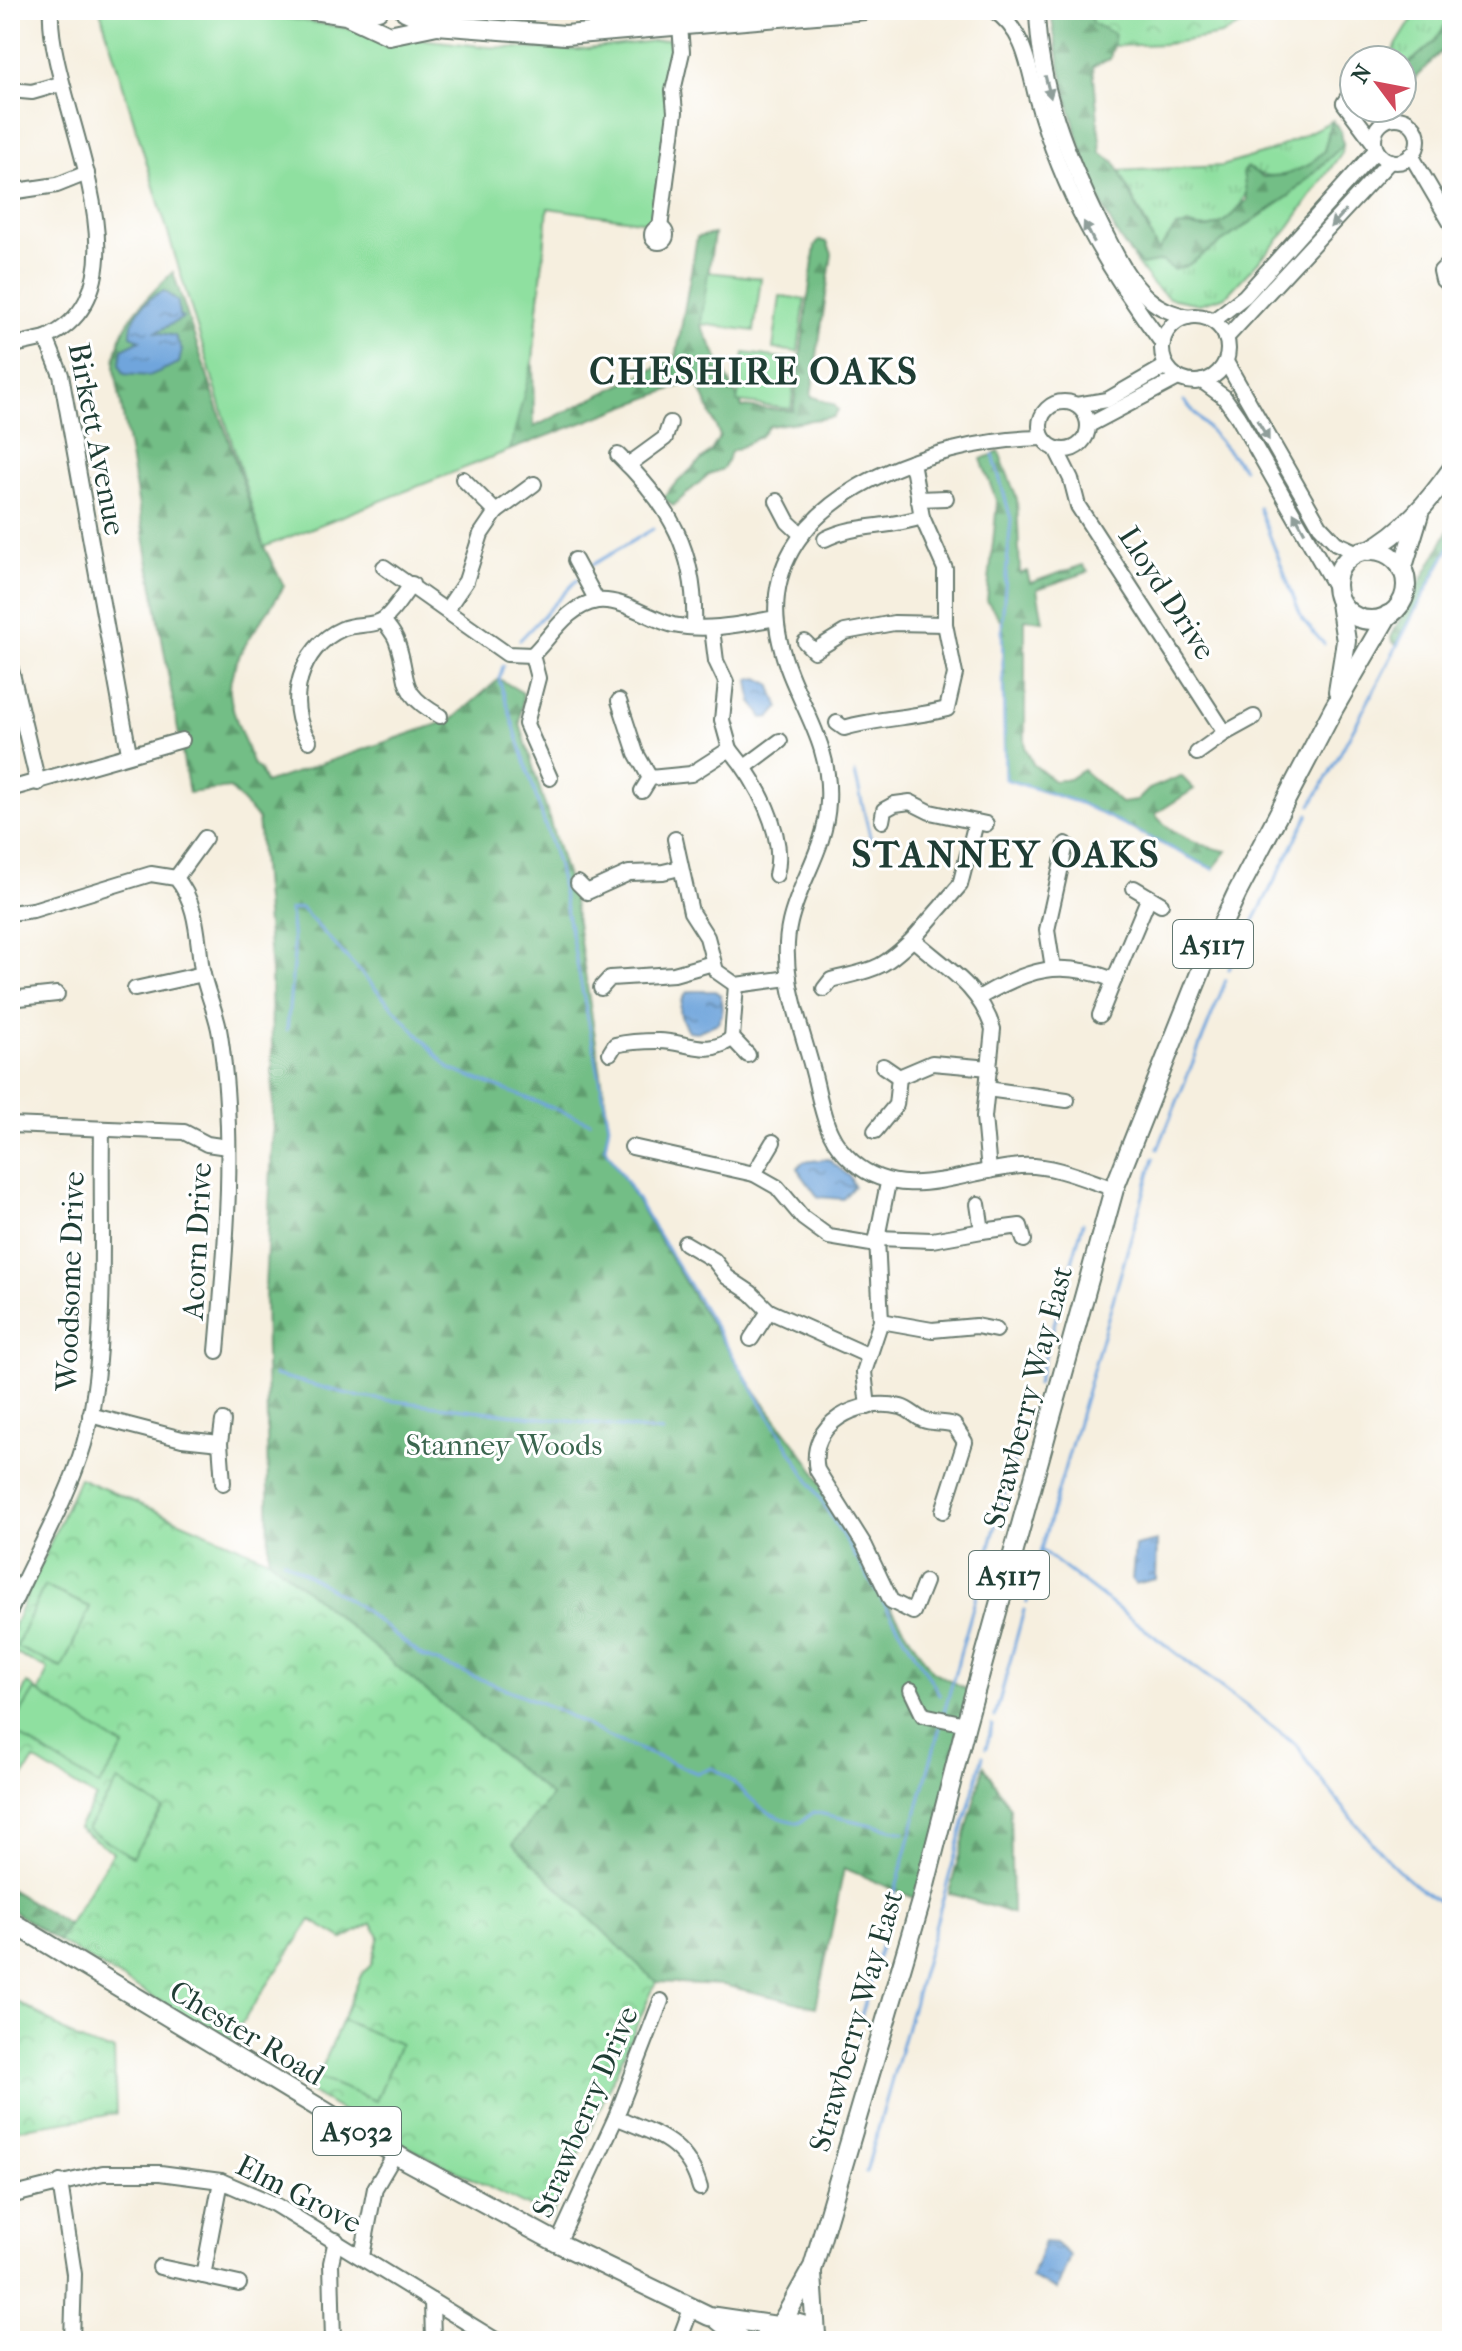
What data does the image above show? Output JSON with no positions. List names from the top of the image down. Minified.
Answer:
{"streets":{"main road":["A5117","Strawberry Way East","Chester Road","A5032"],"street":["Birkett Avenue","Lloyd Drive","Acorn Drive","Woodsome Drive","Strawberry Drive","Elm Grove"]},"crossings":[["A5117","Strawberry Way East"],["A5117","Chester Road"],["Strawberry Way East","Chester Road"],["Chester Road","Strawberry Drive"]],"districts":["CHESHIRE OAKS","STANNEY OAKS"],"parks":["Stanney Woods"],"north":"top left"}
